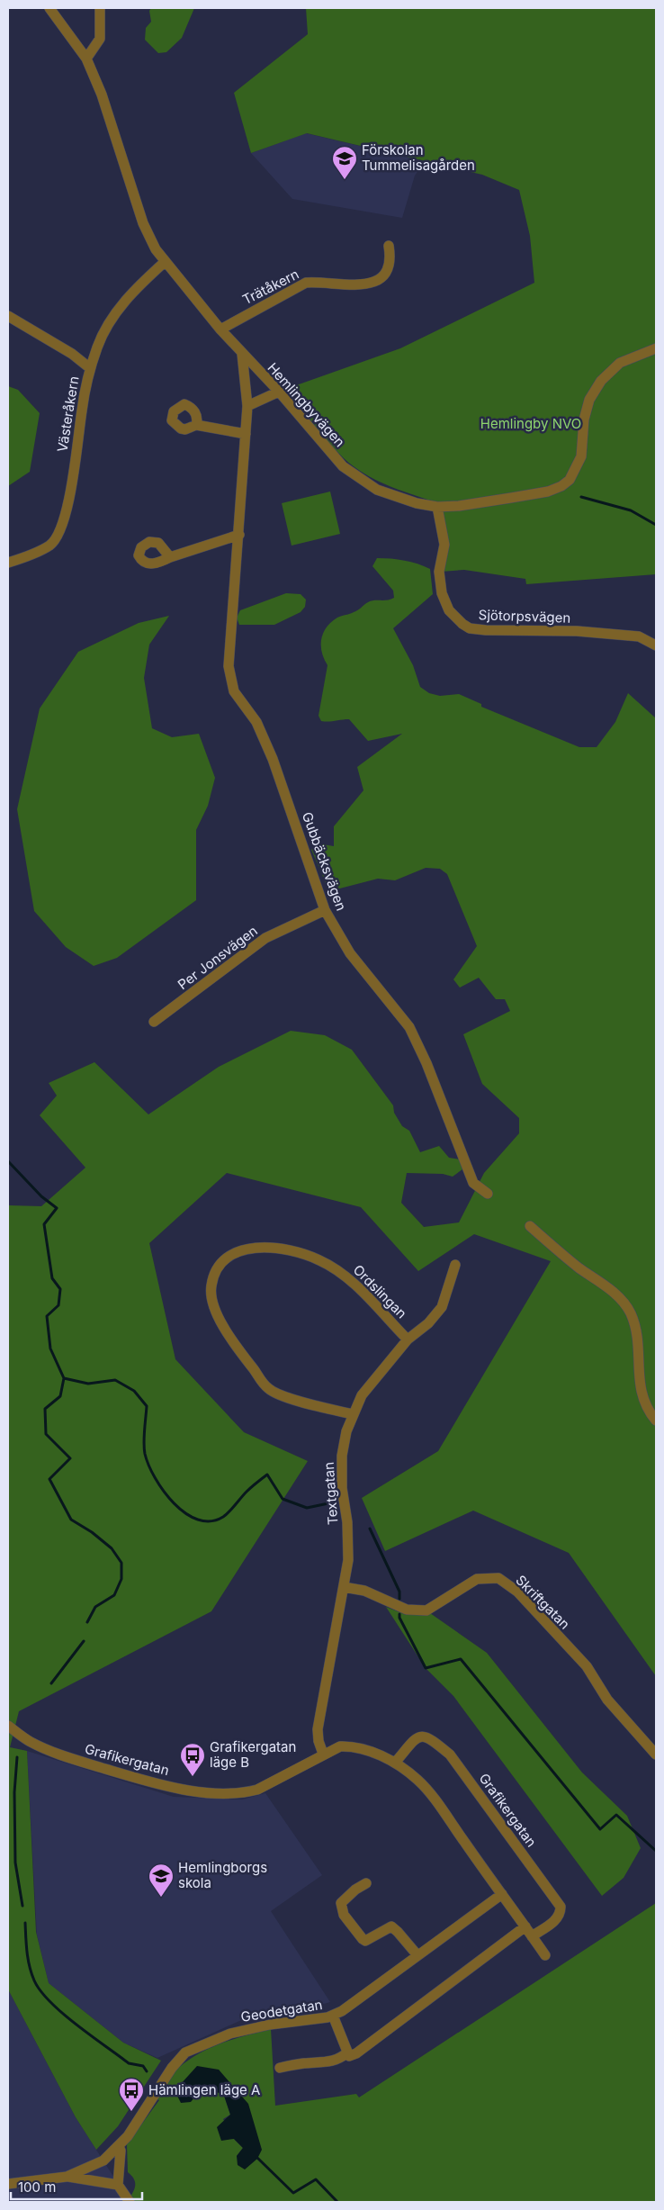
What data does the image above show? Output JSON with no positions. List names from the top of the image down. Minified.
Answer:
{"streets":{"street":["Trätåkern","Hemlingbyvägen","Västeråkern","Sjötorpsvägen","Gubbäcksvägen","Per Jonsvägen","Ordslingan","Textgatan","Skriftgatan","Grafikergatan","Geodetgatan"]},"crossings":[["Trätåkern","Hemlingbyvägen"],["Hemlingbyvägen","Västeråkern"],["Hemlingbyvägen","Sjötorpsvägen"],["Hemlingbyvägen","Gubbäcksvägen"],["Gubbäcksvägen","Per Jonsvägen"],["Ordslingan","Textgatan"],["Textgatan","Skriftgatan"],["Textgatan","Grafikergatan"],["Grafikergatan","Geodetgatan"]],"parks":["Hemlingby NVO"],"places":{"school or university":["Förskolan Tummelisagården","Hemlingborgs skola"],"bus stop":["Grafikergatan läge B","Hämlingen läge A"]},"scale_bar":"100 m"}
